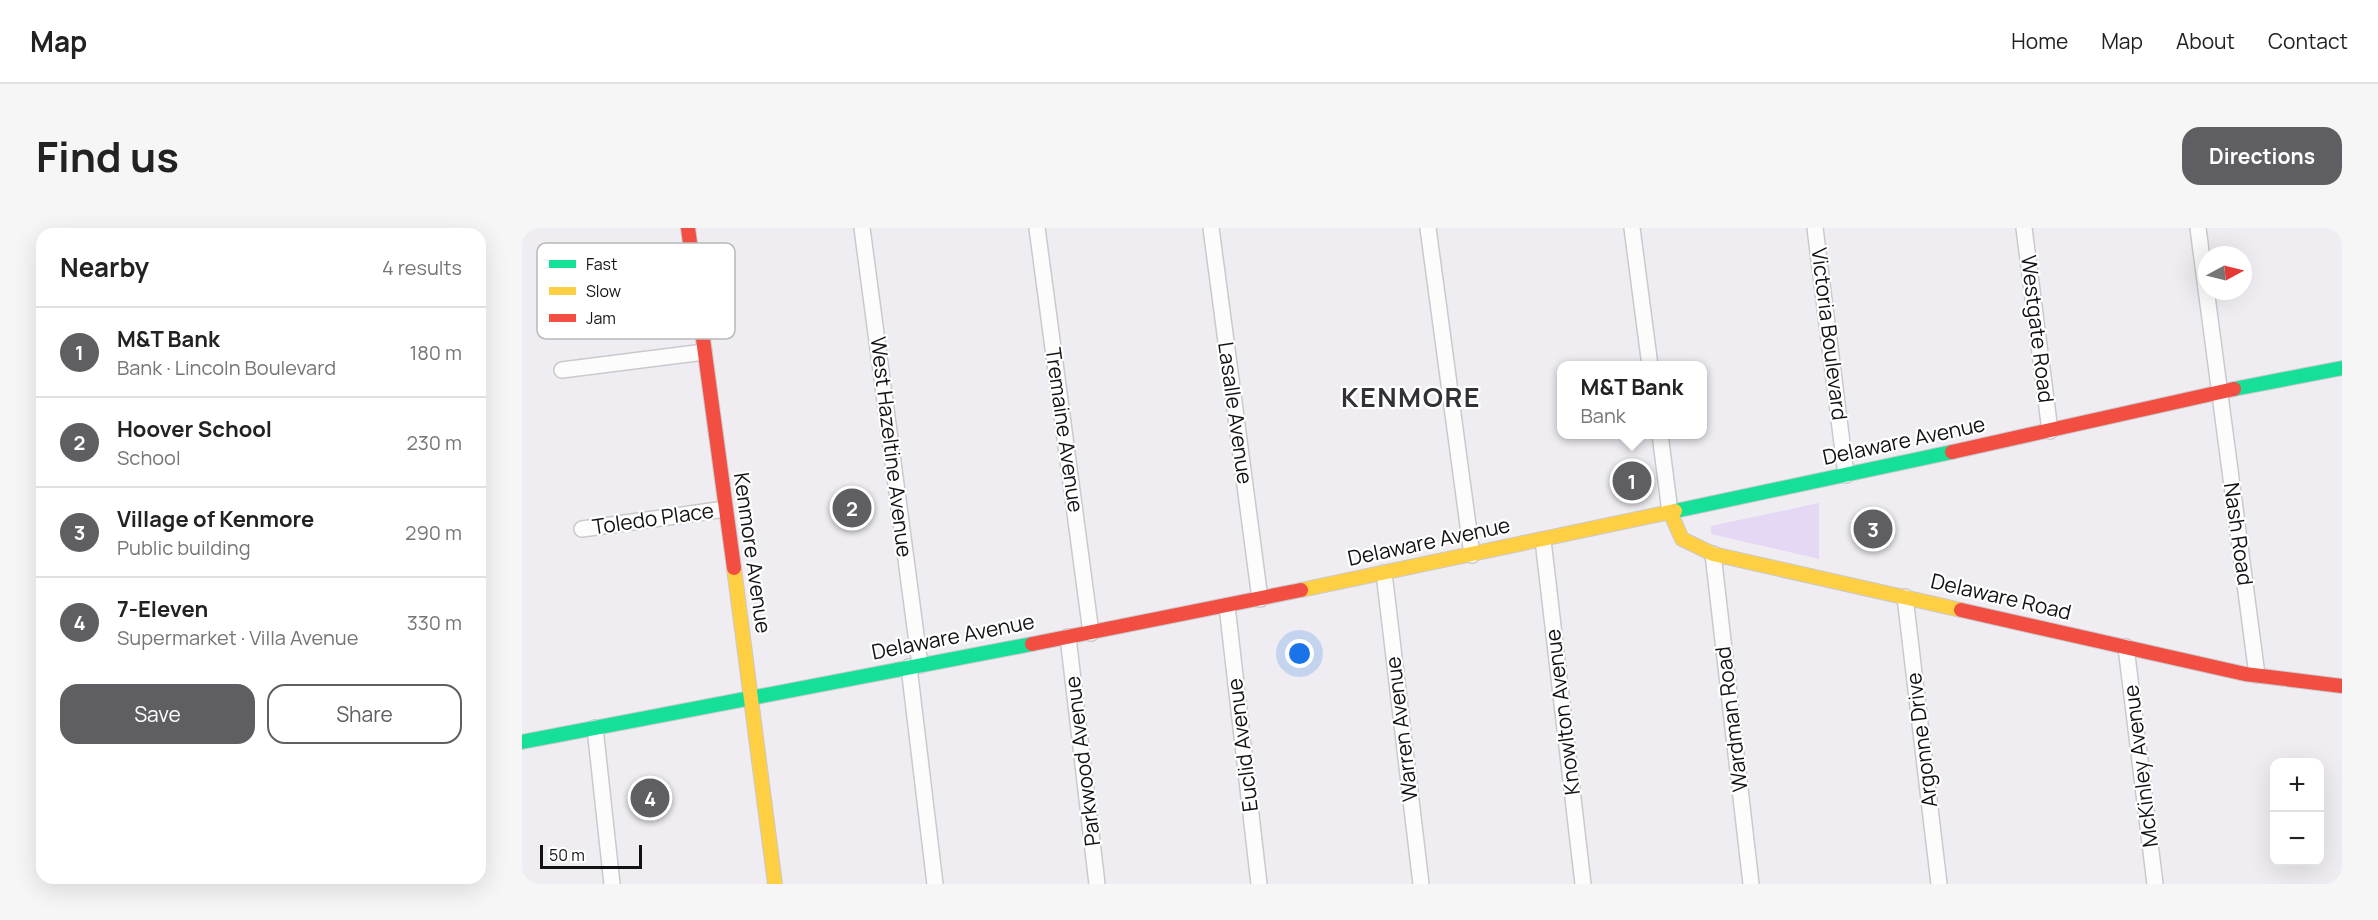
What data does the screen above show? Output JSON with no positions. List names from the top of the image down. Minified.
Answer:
{"streets":{"main road":["Delaware Avenue","Kenmore Avenue","Delaware Road"],"street":["Westgate Road","Victoria Boulevard","Lasalle Avenue","Tremaine Avenue","West Hazeltine Avenue","Toledo Place","Nash Road","Knowlton Avenue","Wardman Road","Warren Avenue","Argonne Drive","Euclid Avenue","Parkwood Avenue","McKinley Avenue"]},"crossings":[["Westgate Road","Delaware Avenue"],["Victoria Boulevard","Delaware Avenue"],["Lasalle Avenue","Delaware Avenue"],["Tremaine Avenue","Delaware Avenue"],["Delaware Avenue","West Hazeltine Avenue"],["Delaware Avenue","Nash Road"],["Delaware Avenue","Kenmore Avenue"],["Delaware Avenue","Delaware Road"],["Delaware Avenue","Knowlton Avenue"],["Delaware Avenue","Warren Avenue"],["Delaware Avenue","Euclid Avenue"],["Delaware Avenue","Parkwood Avenue"],["Toledo Place","Kenmore Avenue"],["Nash Road","Delaware Road"],["Delaware Road","Wardman Road"],["Delaware Road","Argonne Drive"],["Delaware Road","McKinley Avenue"]],"districts":["KENMORE"],"legend":["Fast","Slow","Jam"],"scale_bar":"50 m","north":"right","page":{"header":"Map","nav":["Home","Map","About","Contact"],"title":"Find us","buttons":["Directions",["Save","Share"]],"heading":["Nearby","4 results"],"list":[{"mark":"1","name":"M&T Bank","note":"Bank · Lincoln Boulevard","value":"180 m"},{"mark":"2","name":"Hoover School","note":"School","value":"230 m"},{"mark":"3","name":"Village of Kenmore","note":"Public building","value":"290 m"},{"mark":"4","name":"7-Eleven","note":"Supermarket · Villa Avenue","value":"330 m"}],"popup":["M&T Bank","Bank"],"pins":["1","2","3","4"],"map_buttons":["+","−"],"scale":"50 m"}}
